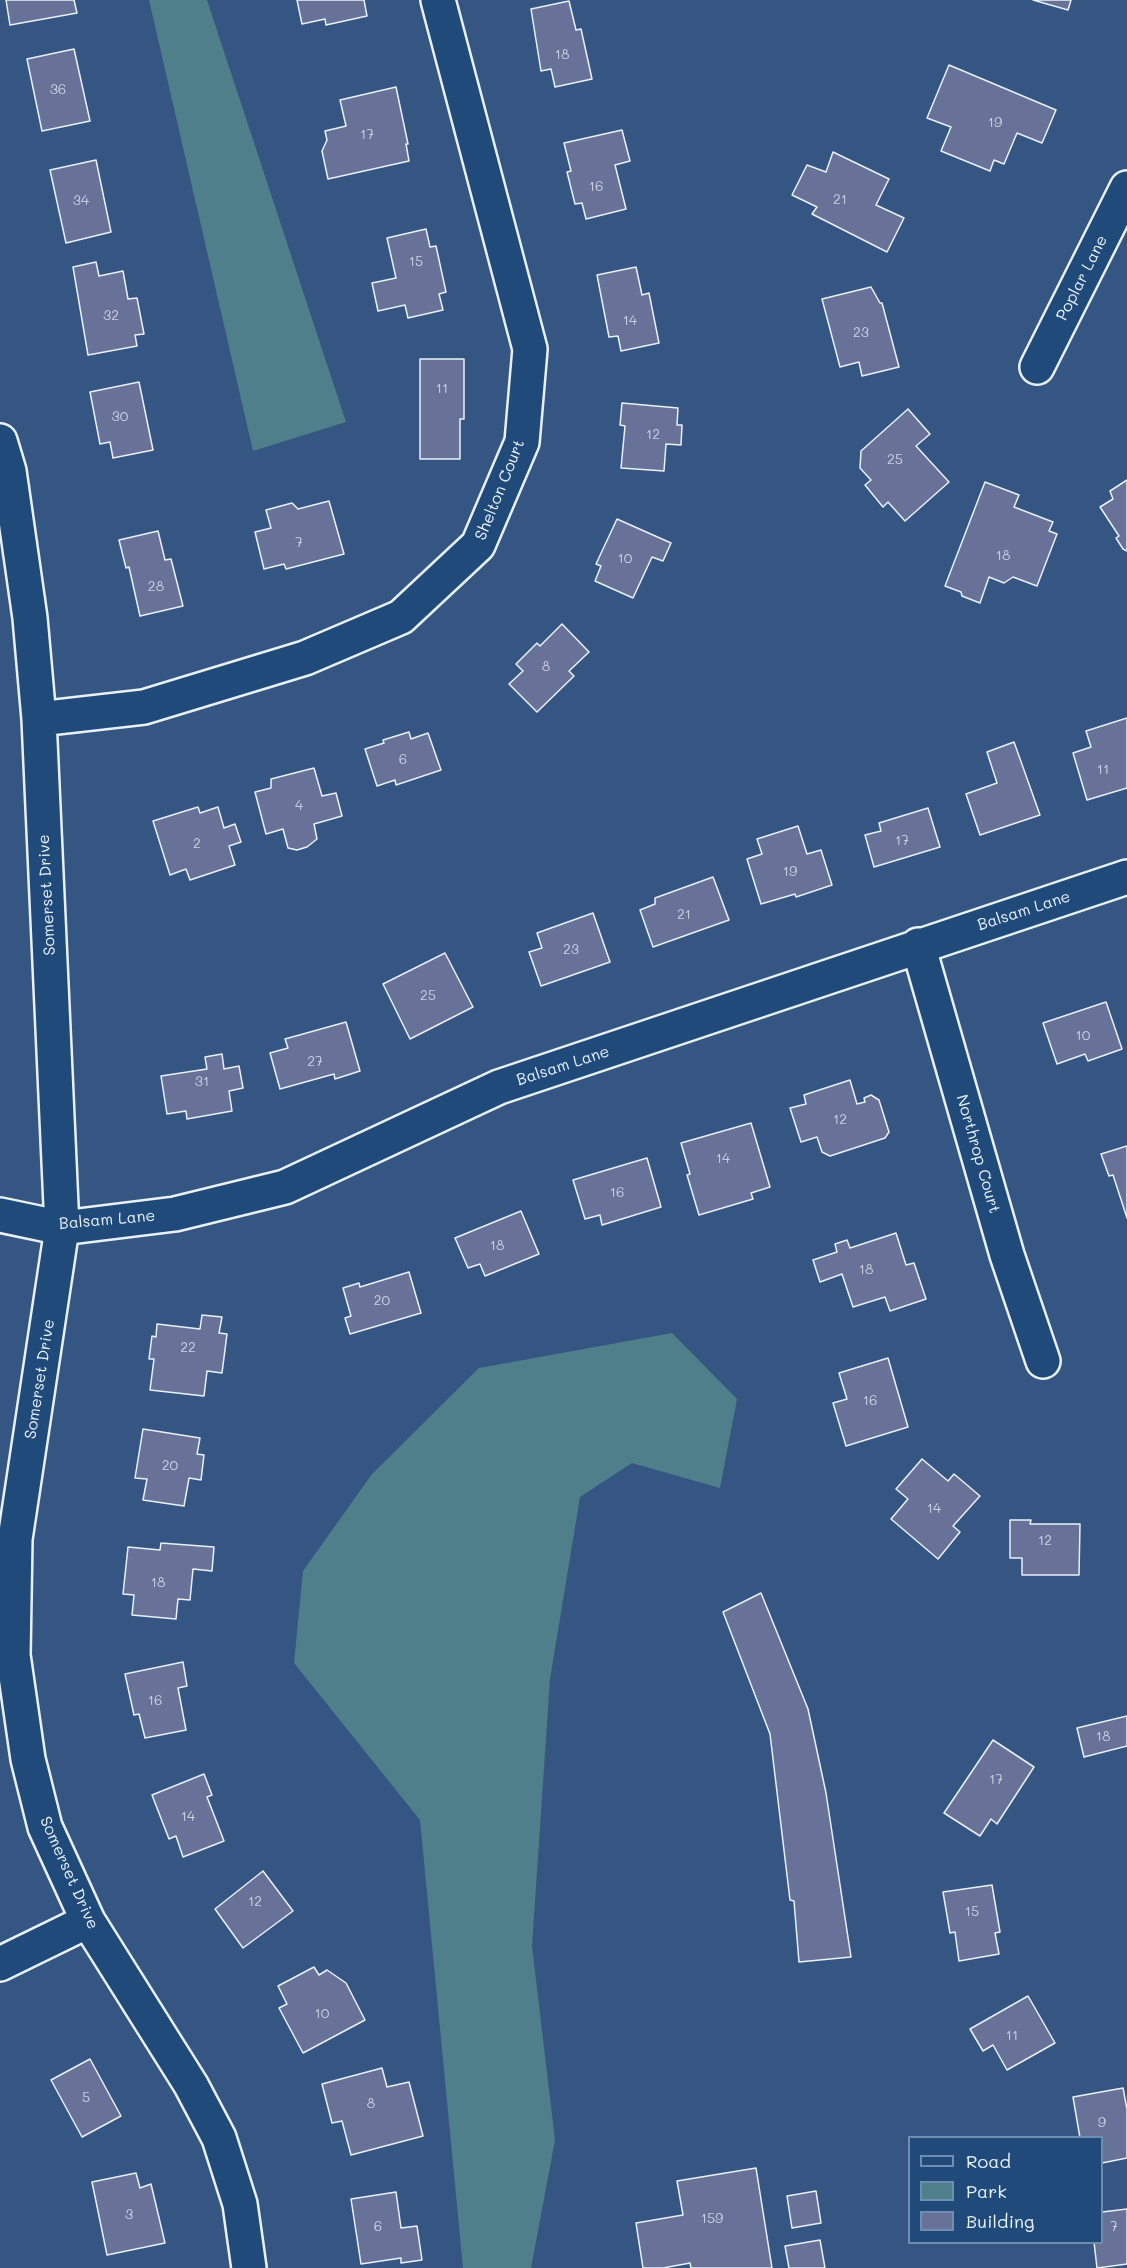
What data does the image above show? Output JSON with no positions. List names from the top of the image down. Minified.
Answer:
{"streets":{"street":["Poplar Lane","Shelton Court","Somerset Drive","Balsam Lane","Northrop Court"]},"crossings":[["Shelton Court","Somerset Drive"],["Somerset Drive","Balsam Lane"],["Balsam Lane","Northrop Court"]],"house_numbers":["18","36","19","17","16","21","34","15","32","14","23","11","30","12","25","7","18","10","28","8","6","11","4","17","2","19","21","23","25","10","27","31","12","14","16","18","18","20","22","16","20","14","12","18","16","18","17","14","12","15","10","11","5","8","9","3","159","6","7"],"legend":["Road","Park","Building"]}
